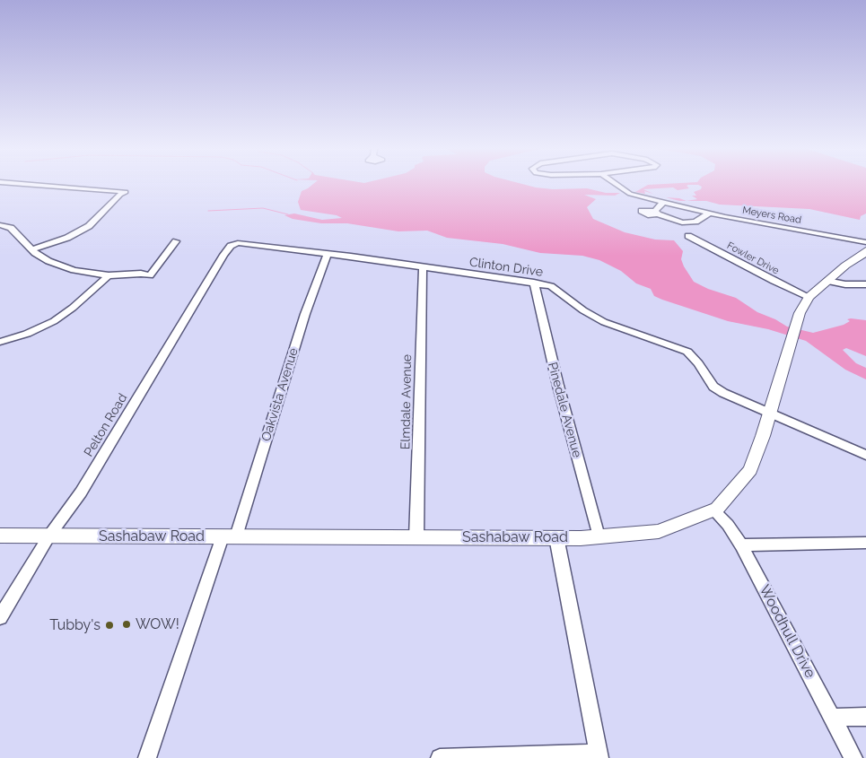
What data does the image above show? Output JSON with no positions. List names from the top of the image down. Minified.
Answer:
{"streets":{"street":["Meyers Road","Fowler Drive","Clinton Drive","Oakvista Avenue","Elmdale Avenue","Pinedale Avenue","Pelton Road","Sashabaw Road","Woodhull Drive"]},"crossings":[["Fowler Drive","Sashabaw Road"],["Clinton Drive","Oakvista Avenue"],["Clinton Drive","Elmdale Avenue"],["Clinton Drive","Pinedale Avenue"],["Clinton Drive","Pelton Road"],["Clinton Drive","Sashabaw Road"],["Oakvista Avenue","Sashabaw Road"],["Elmdale Avenue","Sashabaw Road"],["Pinedale Avenue","Sashabaw Road"],["Pelton Road","Sashabaw Road"],["Sashabaw Road","Woodhull Drive"]],"places":["WOW!","Tubby's"]}
